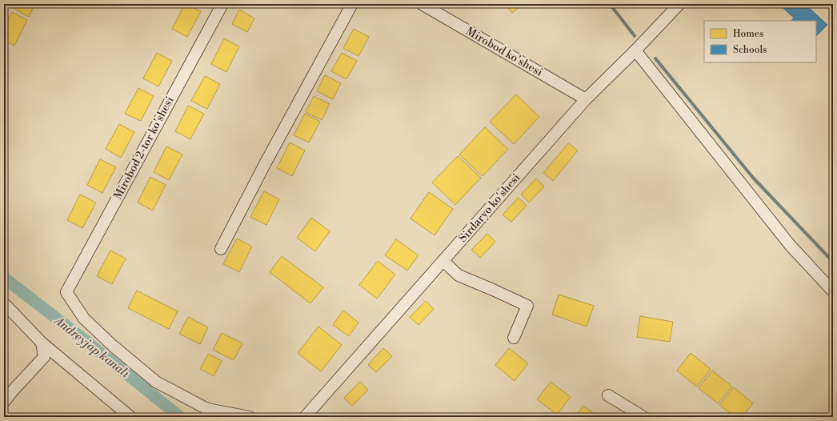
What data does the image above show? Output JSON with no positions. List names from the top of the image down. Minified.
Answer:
{"streets":{"street":["Mirobod ko'shesi","Mirobod 2-tor ko'shesi","Sirdaryo ko'shesi"]},"crossings":[["Mirobod ko'shesi","Sirdaryo ko'shesi"]],"water":["Andreyjap kanalı"],"legend":["Homes","Schools"]}
